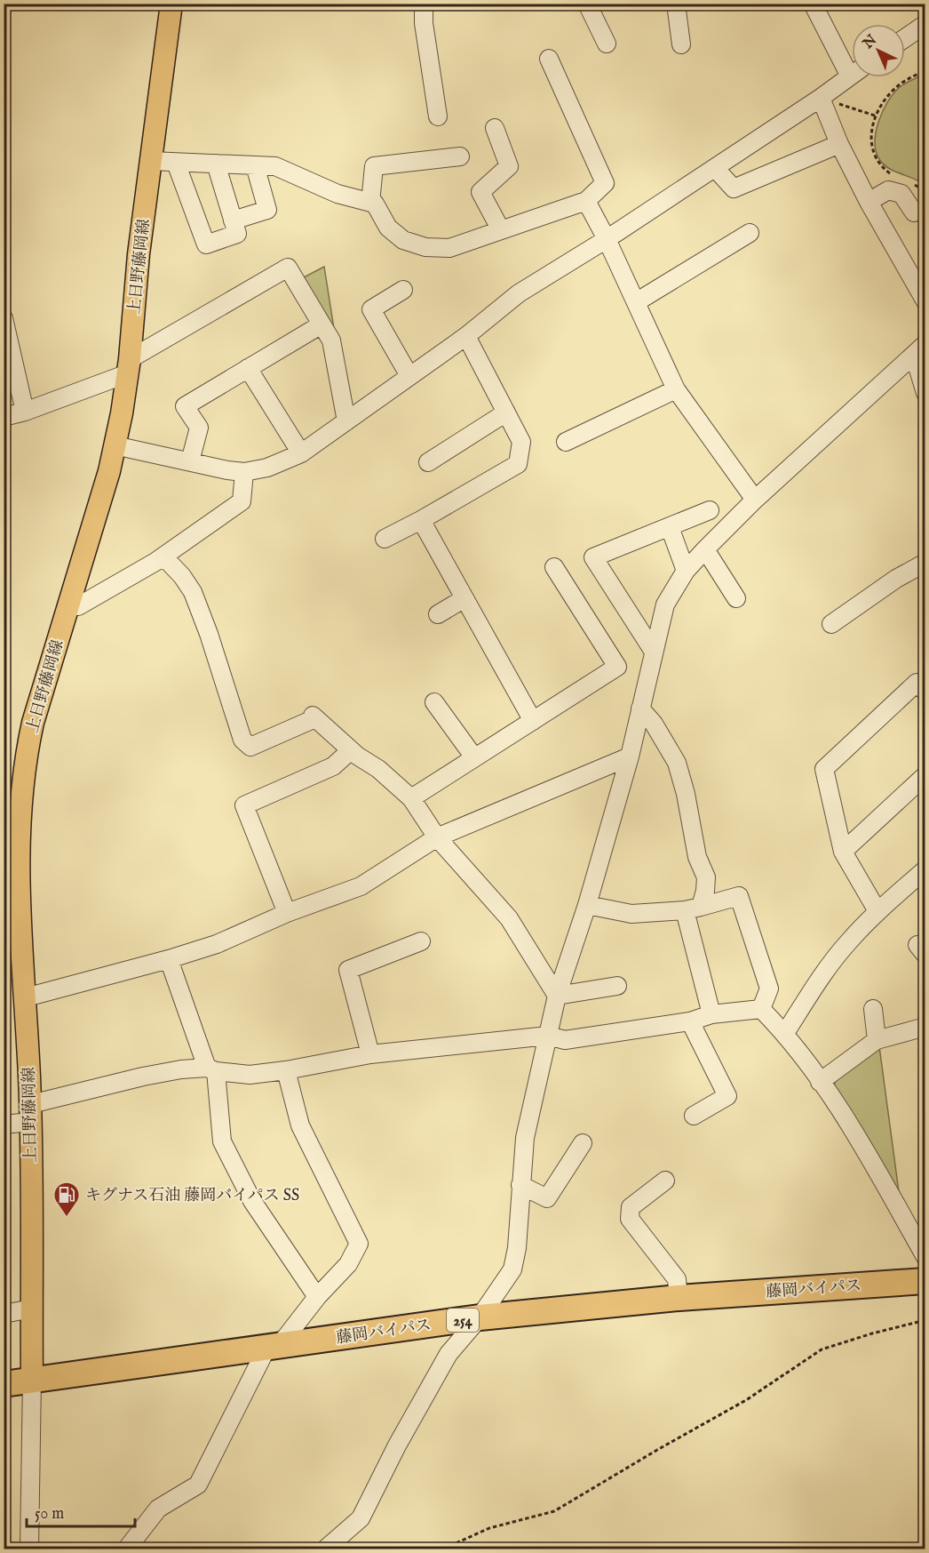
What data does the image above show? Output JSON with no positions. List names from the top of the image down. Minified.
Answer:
{"streets":{"highway":["藤岡バイパス","254"],"main road":["上日野藤岡線"]},"crossings":[["上日野藤岡線","藤岡バイパス"]],"places":{"fuel station":["キグナス石油 藤岡バイパス SS"]},"scale_bar":"50 m","north":"top left"}
